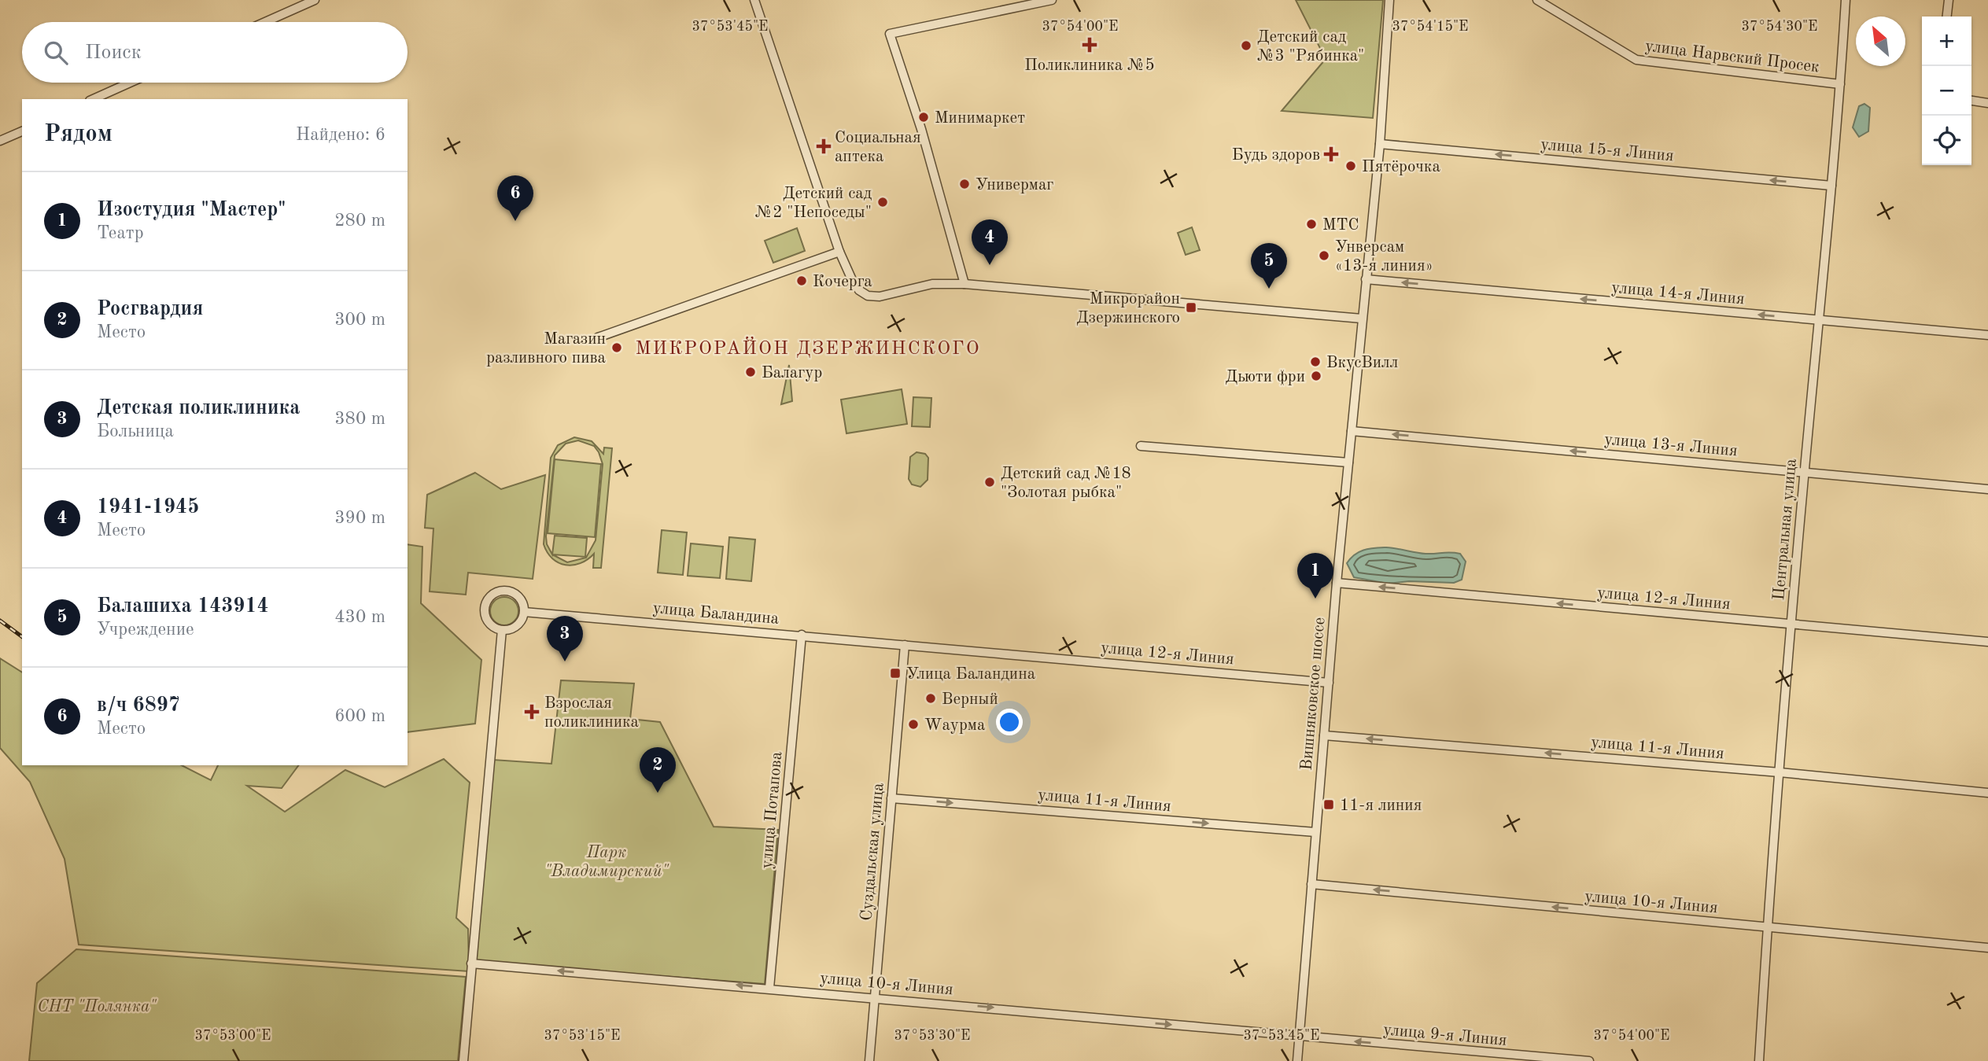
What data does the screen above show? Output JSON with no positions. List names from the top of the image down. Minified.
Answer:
{"streets":{"street":["улица Нарвский Просек","улица 15-я Линия","улица 14-я Линия","улица 13-я Линия","Центральная улица","улица 12-я Линия","улица Баландина","Вишняковское шоссе","улица 11-я Линия","улица Потапова","Суздальская улица","улица 10-я Линия","улица 9-я Линия"]},"crossings":[["улица Нарвский Просек","Центральная улица"],["улица 15-я Линия","Центральная улица"],["улица 15-я Линия","Вишняковское шоссе"],["улица 14-я Линия","Центральная улица"],["улица 14-я Линия","Вишняковское шоссе"],["улица 13-я Линия","Центральная улица"],["улица 13-я Линия","Вишняковское шоссе"],["Центральная улица","улица 12-я Линия"],["Центральная улица","улица 11-я Линия"],["Центральная улица","улица 10-я Линия"],["улица 12-я Линия","улица Баландина"],["улица 12-я Линия","Вишняковское шоссе"],["улица 12-я Линия","Суздальская улица"],["улица Баландина","улица Потапова"],["улица Баландина","Суздальская улица"],["Вишняковское шоссе","улица 11-я Линия"],["Вишняковское шоссе","улица 10-я Линия"],["Вишняковское шоссе","улица 9-я Линия"],["улица 11-я Линия","Суздальская улица"],["улица Потапова","улица 10-я Линия"],["Суздальская улица","улица 10-я Линия"],["улица 10-я Линия","улица 9-я Линия"]],"one_way":["улица 15-я Линия","улица 14-я Линия","улица 13-я Линия","улица 12-я Линия","улица 9-я Линия"],"districts":["МИКРОРАЙОН ДЗЕРЖИНСКОГО"],"parks":["Парк \"Владимирский\"","СНТ \"Полянка\""],"places":{"health":["Поликлиника №5","Социальная аптека","Будь здоров","Взрослая поликлиника"],"other":["Детский сад №3 \"Рябинка\"","Минимаркет","Пятёрочка","Универмаг","Детский сад №2 \"Непоседы\"","МТС","Унверсам «13-я линия»","Кочерга","Магазин разливного пива","ВкусВилл","Балагур","Дьюти фри","Детский сад №18 \"Золотая рыбка\"","Верный","Wаурма"],"transit":["Микрорайон Дзержинского","Улица Баландина","11-я линия"]},"north":"top left","page":{"map_buttons":["+","−"],"search":"Поиск","heading":["Рядом","Найдено: 6"],"list":[{"mark":"1","name":"Изостудия \"Мастер\"","note":"Театр","value":"280 m"},{"mark":"2","name":"Росгвардия","note":"Место","value":"300 m"},{"mark":"3","name":"Детская поликлиника","note":"Больница","value":"380 m"},{"mark":"4","name":"1941-1945","note":"Место","value":"390 m"},{"mark":"5","name":"Балашиха 143914","note":"Учреждение","value":"430 m"},{"mark":"6","name":"в/ч 6897","note":"Место","value":"600 m"}],"pins":["6","4","5","1","3","2"]},"coordinates":["37°53'45\"E","37°54'00\"E","37°54'15\"E","37°54'30\"E","37°53'00\"E","37°53'15\"E","37°53'30\"E"]}
